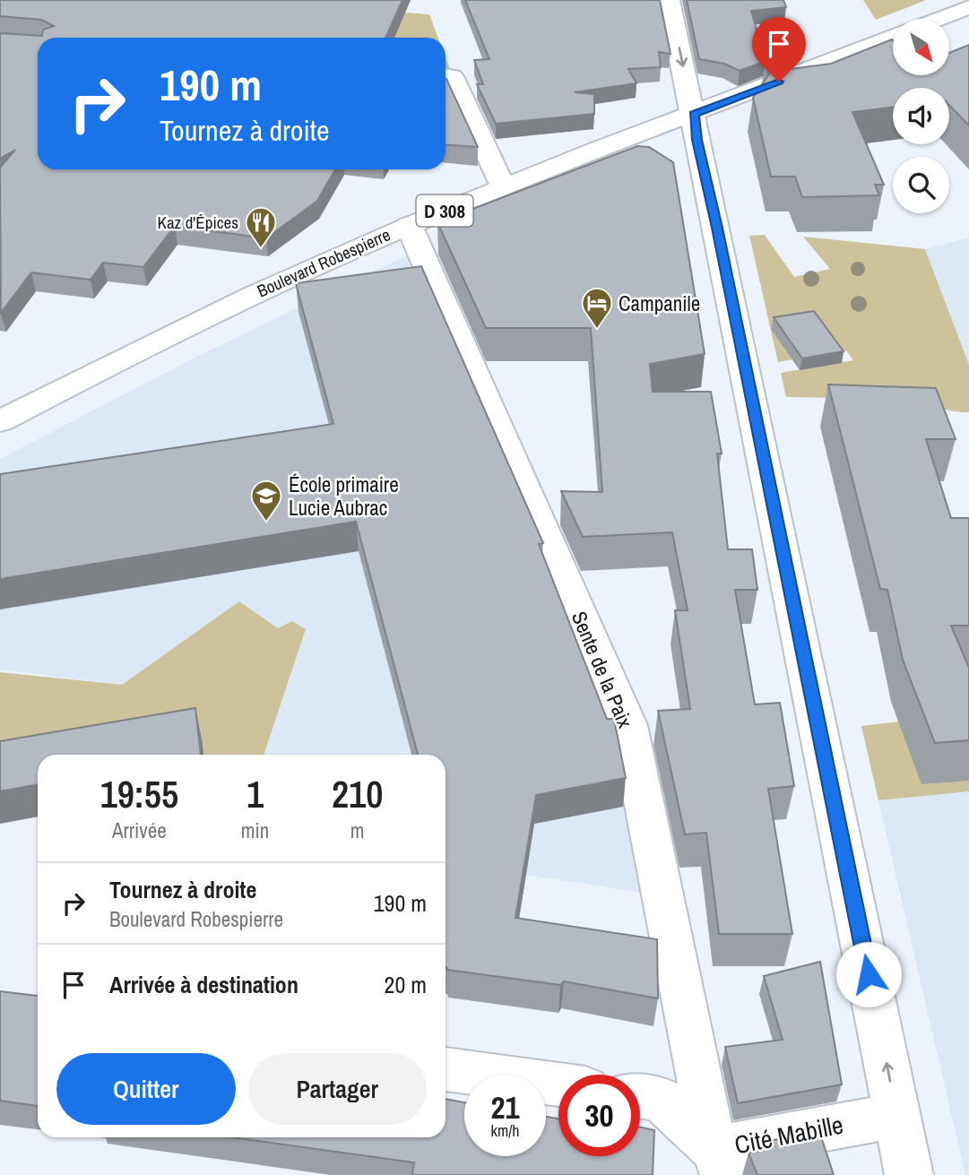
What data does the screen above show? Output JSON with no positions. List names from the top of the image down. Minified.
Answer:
{"streets":{"street":["D 308","Boulevard Robespierre","Sente de la Paix","Cité Mabille"]},"crossings":[["Boulevard Robespierre","Sente de la Paix"],["Sente de la Paix","Cité Mabille"]],"places":{"restaurant":["Kaz d'Épices"],"hotel":["Campanile"],"school or university":["École primaire Lucie Aubrac"]},"north":"bottom right","page":{"turn":["190 m","Tournez à droite"],"eta":["19:55","Arrivée","1","min","210","m"],"list":[{"name":"Tournez à droite","note":"Boulevard Robespierre","value":"190 m"},{"name":"Arrivée à destination","value":"20 m"}],"buttons":["Quitter","Partager"],"speed":"21 km/h","limit":"30"}}
